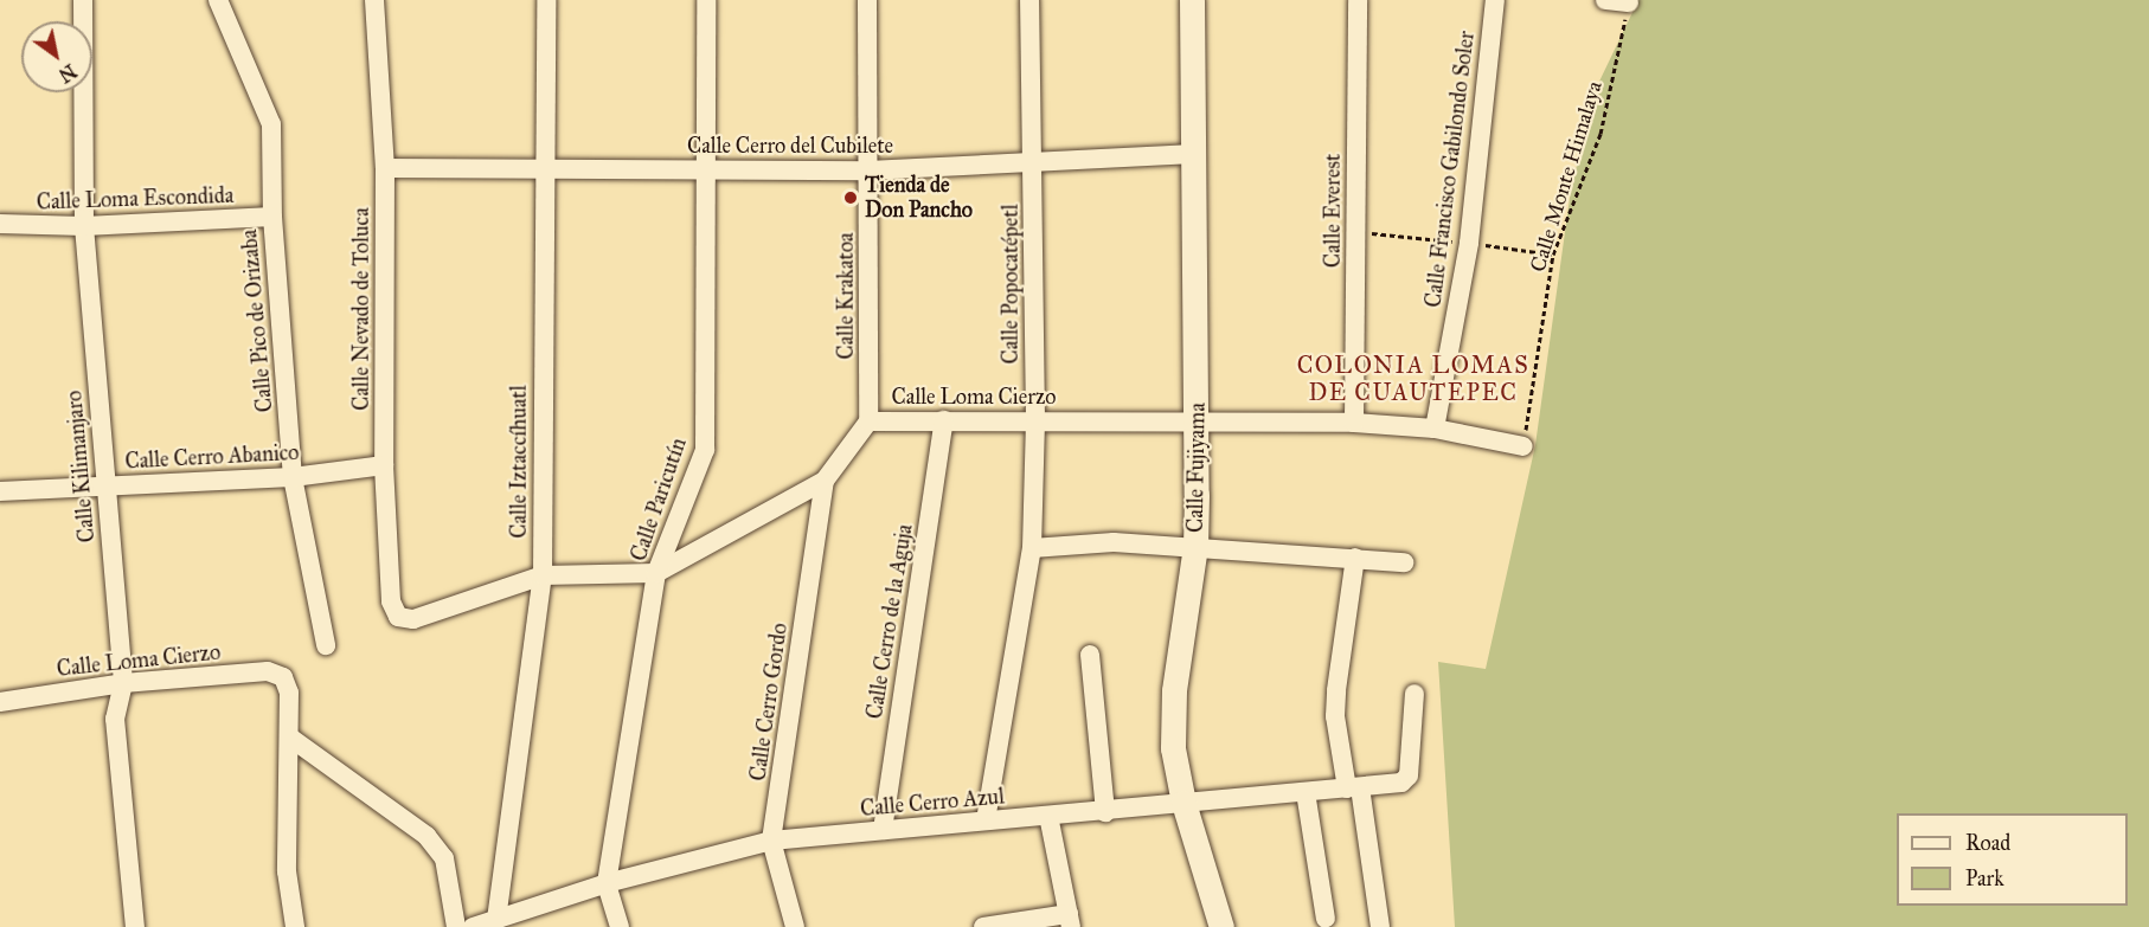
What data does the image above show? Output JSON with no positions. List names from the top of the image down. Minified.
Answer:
{"streets":{"street":["Calle Cerro del Cubilete","Calle Francisco Gabilondo Soler","Calle Loma Escondida","Calle Everest","Calle Popocatépetl","Calle Krakatoa","Calle Nevado de Toluca","Calle Pico de Orizaba","Calle Loma Cierzo","Calle Cerro Abanico","Calle Iztaccíhuatl","Calle Kilimanjaro","Calle Fujiyama","Calle Paricutín","Calle Cerro de la Aguja","Calle Cerro Gordo","Calle Cerro Azul"],"path":["Calle Monte Himalaya"]},"crossings":[["Calle Cerro del Cubilete","Calle Popocatépetl"],["Calle Cerro del Cubilete","Calle Krakatoa"],["Calle Cerro del Cubilete","Calle Nevado de Toluca"],["Calle Cerro del Cubilete","Calle Iztaccíhuatl"],["Calle Cerro del Cubilete","Calle Fujiyama"],["Calle Cerro del Cubilete","Calle Paricutín"],["Calle Francisco Gabilondo Soler","Calle Loma Cierzo"],["Calle Monte Himalaya","Calle Loma Cierzo"],["Calle Loma Escondida","Calle Pico de Orizaba"],["Calle Loma Escondida","Calle Kilimanjaro"],["Calle Everest","Calle Loma Cierzo"],["Calle Popocatépetl","Calle Loma Cierzo"],["Calle Popocatépetl","Calle Cerro Azul"],["Calle Krakatoa","Calle Loma Cierzo"],["Calle Nevado de Toluca","Calle Loma Cierzo"],["Calle Nevado de Toluca","Calle Cerro Abanico"],["Calle Pico de Orizaba","Calle Cerro Abanico"],["Calle Loma Cierzo","Calle Iztaccíhuatl"],["Calle Loma Cierzo","Calle Kilimanjaro"],["Calle Loma Cierzo","Calle Fujiyama"],["Calle Loma Cierzo","Calle Paricutín"],["Calle Loma Cierzo","Calle Cerro de la Aguja"],["Calle Loma Cierzo","Calle Cerro Gordo"],["Calle Cerro Abanico","Calle Kilimanjaro"],["Calle Iztaccíhuatl","Calle Cerro Azul"],["Calle Fujiyama","Calle Cerro Azul"],["Calle Paricutín","Calle Cerro Azul"],["Calle Cerro de la Aguja","Calle Cerro Azul"],["Calle Cerro Gordo","Calle Cerro Azul"]],"districts":["COLONIA LOMAS DE CUAUTEPEC"],"places":["Tienda de Don Pancho"],"legend":["Road","Park"],"north":"bottom right"}
